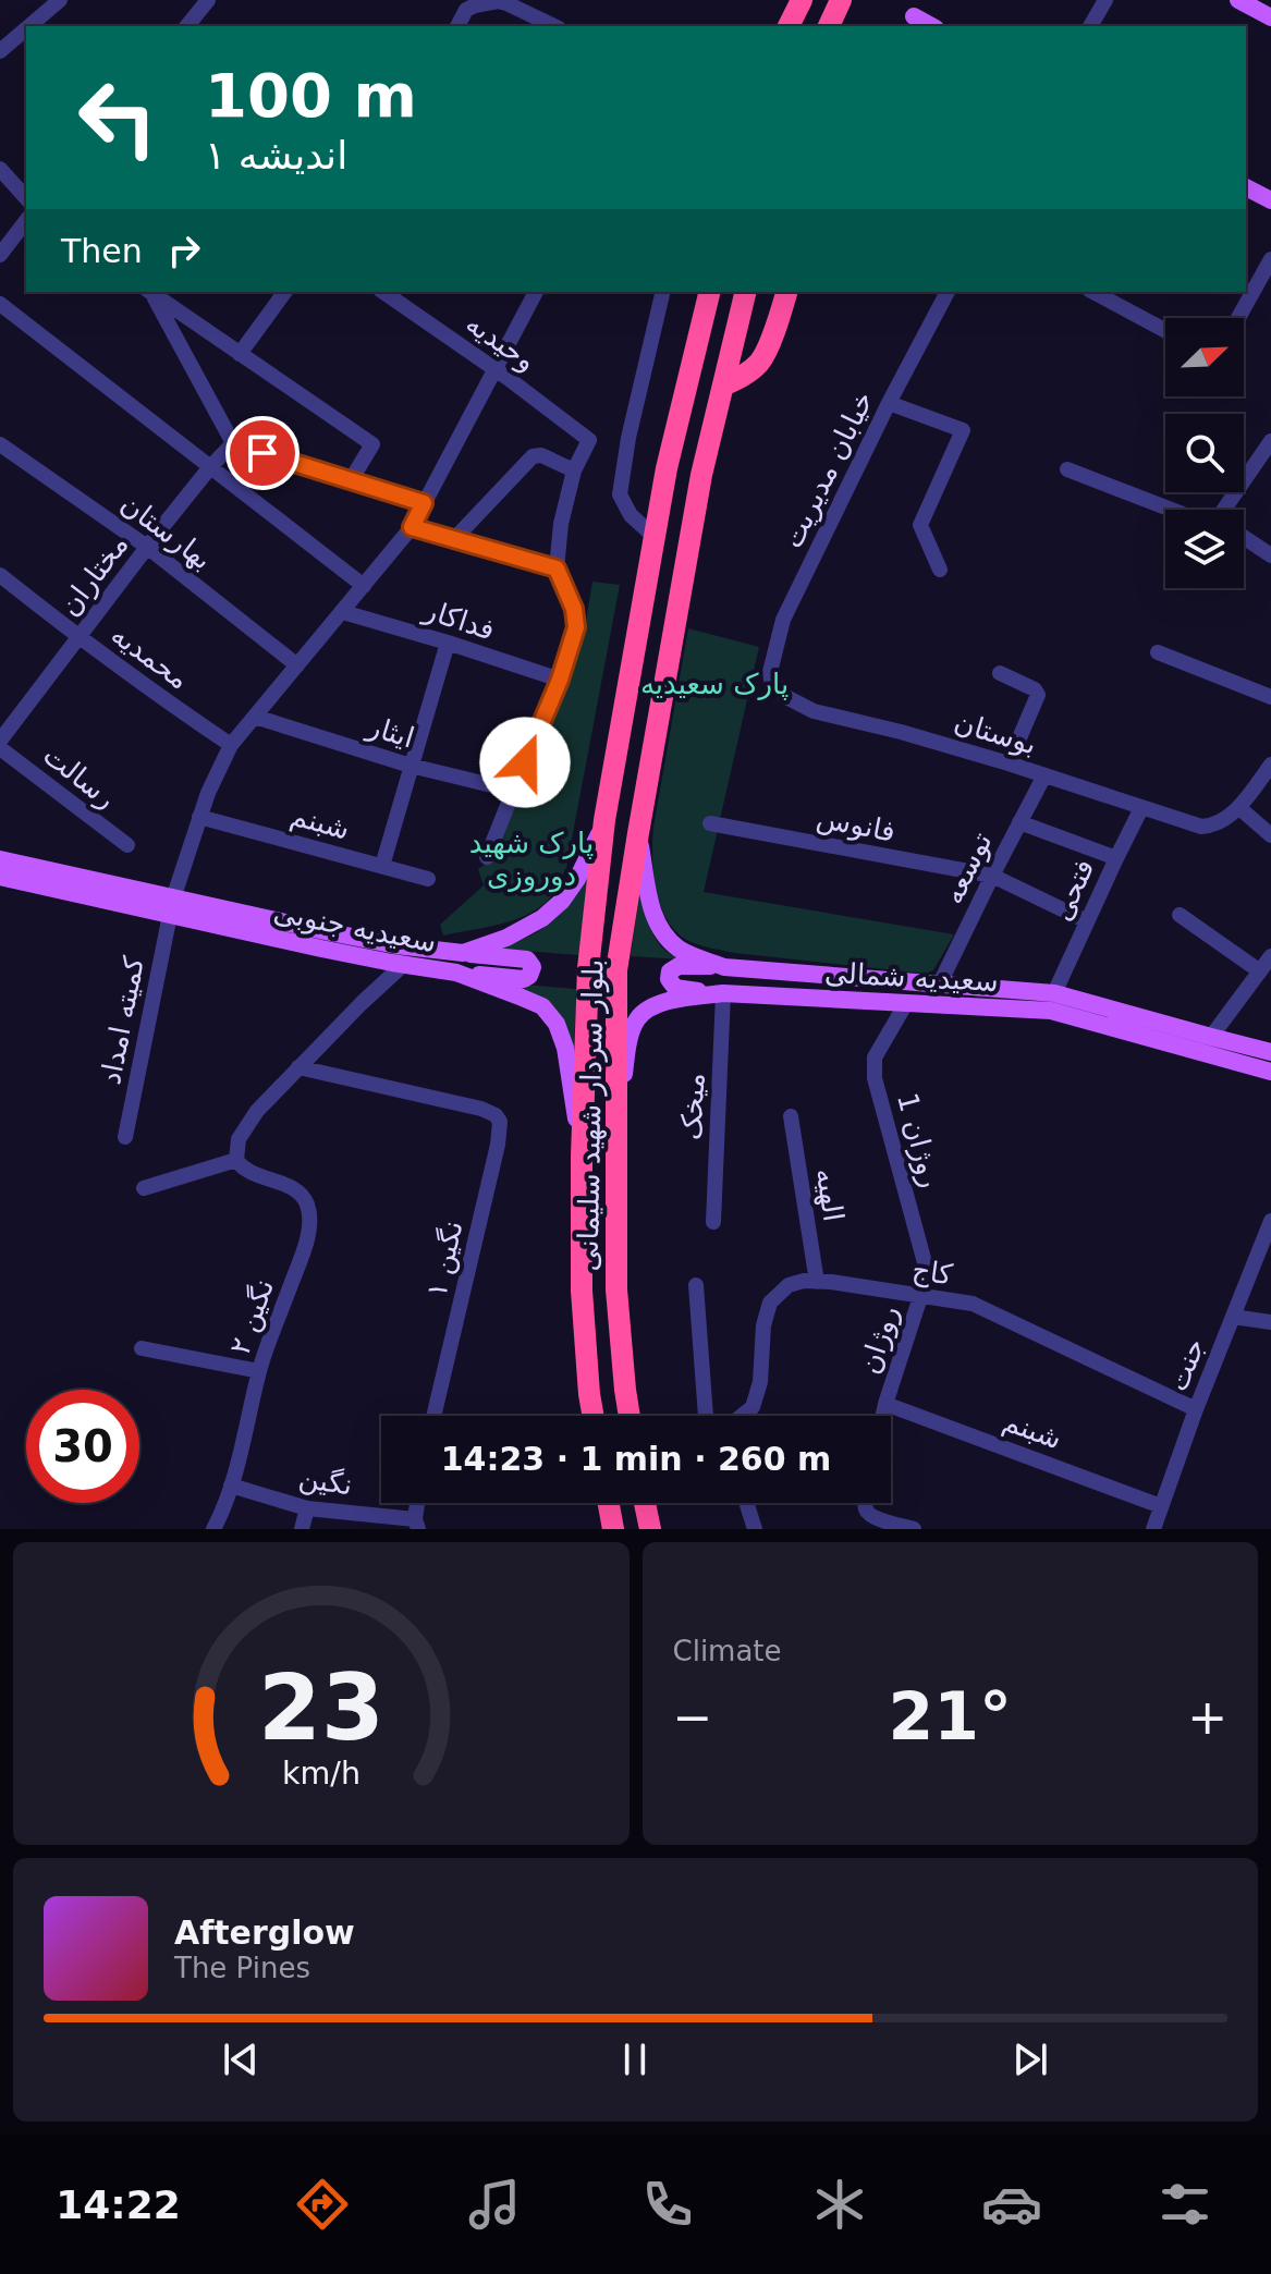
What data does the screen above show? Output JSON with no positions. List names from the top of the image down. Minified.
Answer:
{"streets":{"highway":["بلوار سردار شهید سلیمانی"],"main road":["سعیدیه جنوبی","سعیدیه شمالی"],"street":["وحیدیه","خیابان مدیریت","بهارستان","مختاران","فداکار","محمدیه","ایثار","بوستان","رسالت","شبنم","فانوس","توسعه","فتحی","کمیته امداد","میخک","روژان 1","الهیه","نگین ۱","کاج","نگین ۲","روژان","جنت","نگین"]},"crossings":[["وحیدیه","کمیته امداد"],["خیابان مدیریت","بوستان"],["بهارستان","مختاران"],["بهارستان","کمیته امداد"],["مختاران","محمدیه"],["مختاران","رسالت"],["فداکار","کمیته امداد"],["محمدیه","کمیته امداد"],["ایثار","کمیته امداد"],["بوستان","توسعه"],["بوستان","فتحی"],["شبنم","کمیته امداد"],["شبنم","روژان"],["شبنم","جنت"],["فانوس","توسعه"],["فانوس","فتحی"],["توسعه","سعیدیه شمالی"],["فتحی","سعیدیه شمالی"],["سعیدیه جنوبی","کمیته امداد"],["سعیدیه جنوبی","بلوار سردار شهید سلیمانی"],["سعیدیه شمالی","میخک"],["سعیدیه شمالی","بلوار سردار شهید سلیمانی"],["سعیدیه شمالی","روژان 1"],["روژان 1","کاج"],["روژان 1","روژان"],["الهیه","کاج"],["کاج","روژان"],["کاج","جنت"],["نگین ۲","نگین"]],"parks":["پارک سعیدیه","پارک شهید دوروزی"],"north":"top right","page":{"turn":["100 m","اندیشه ۱"],"then":"Then","limit":"30","trip":"14:23 · 1 min · 260 m","tile":"Climate","heat":["−","21°","+"],"song":["Afterglow","The Pines"],"tabs":"14:22","gauge":["23","km/h"]}}
